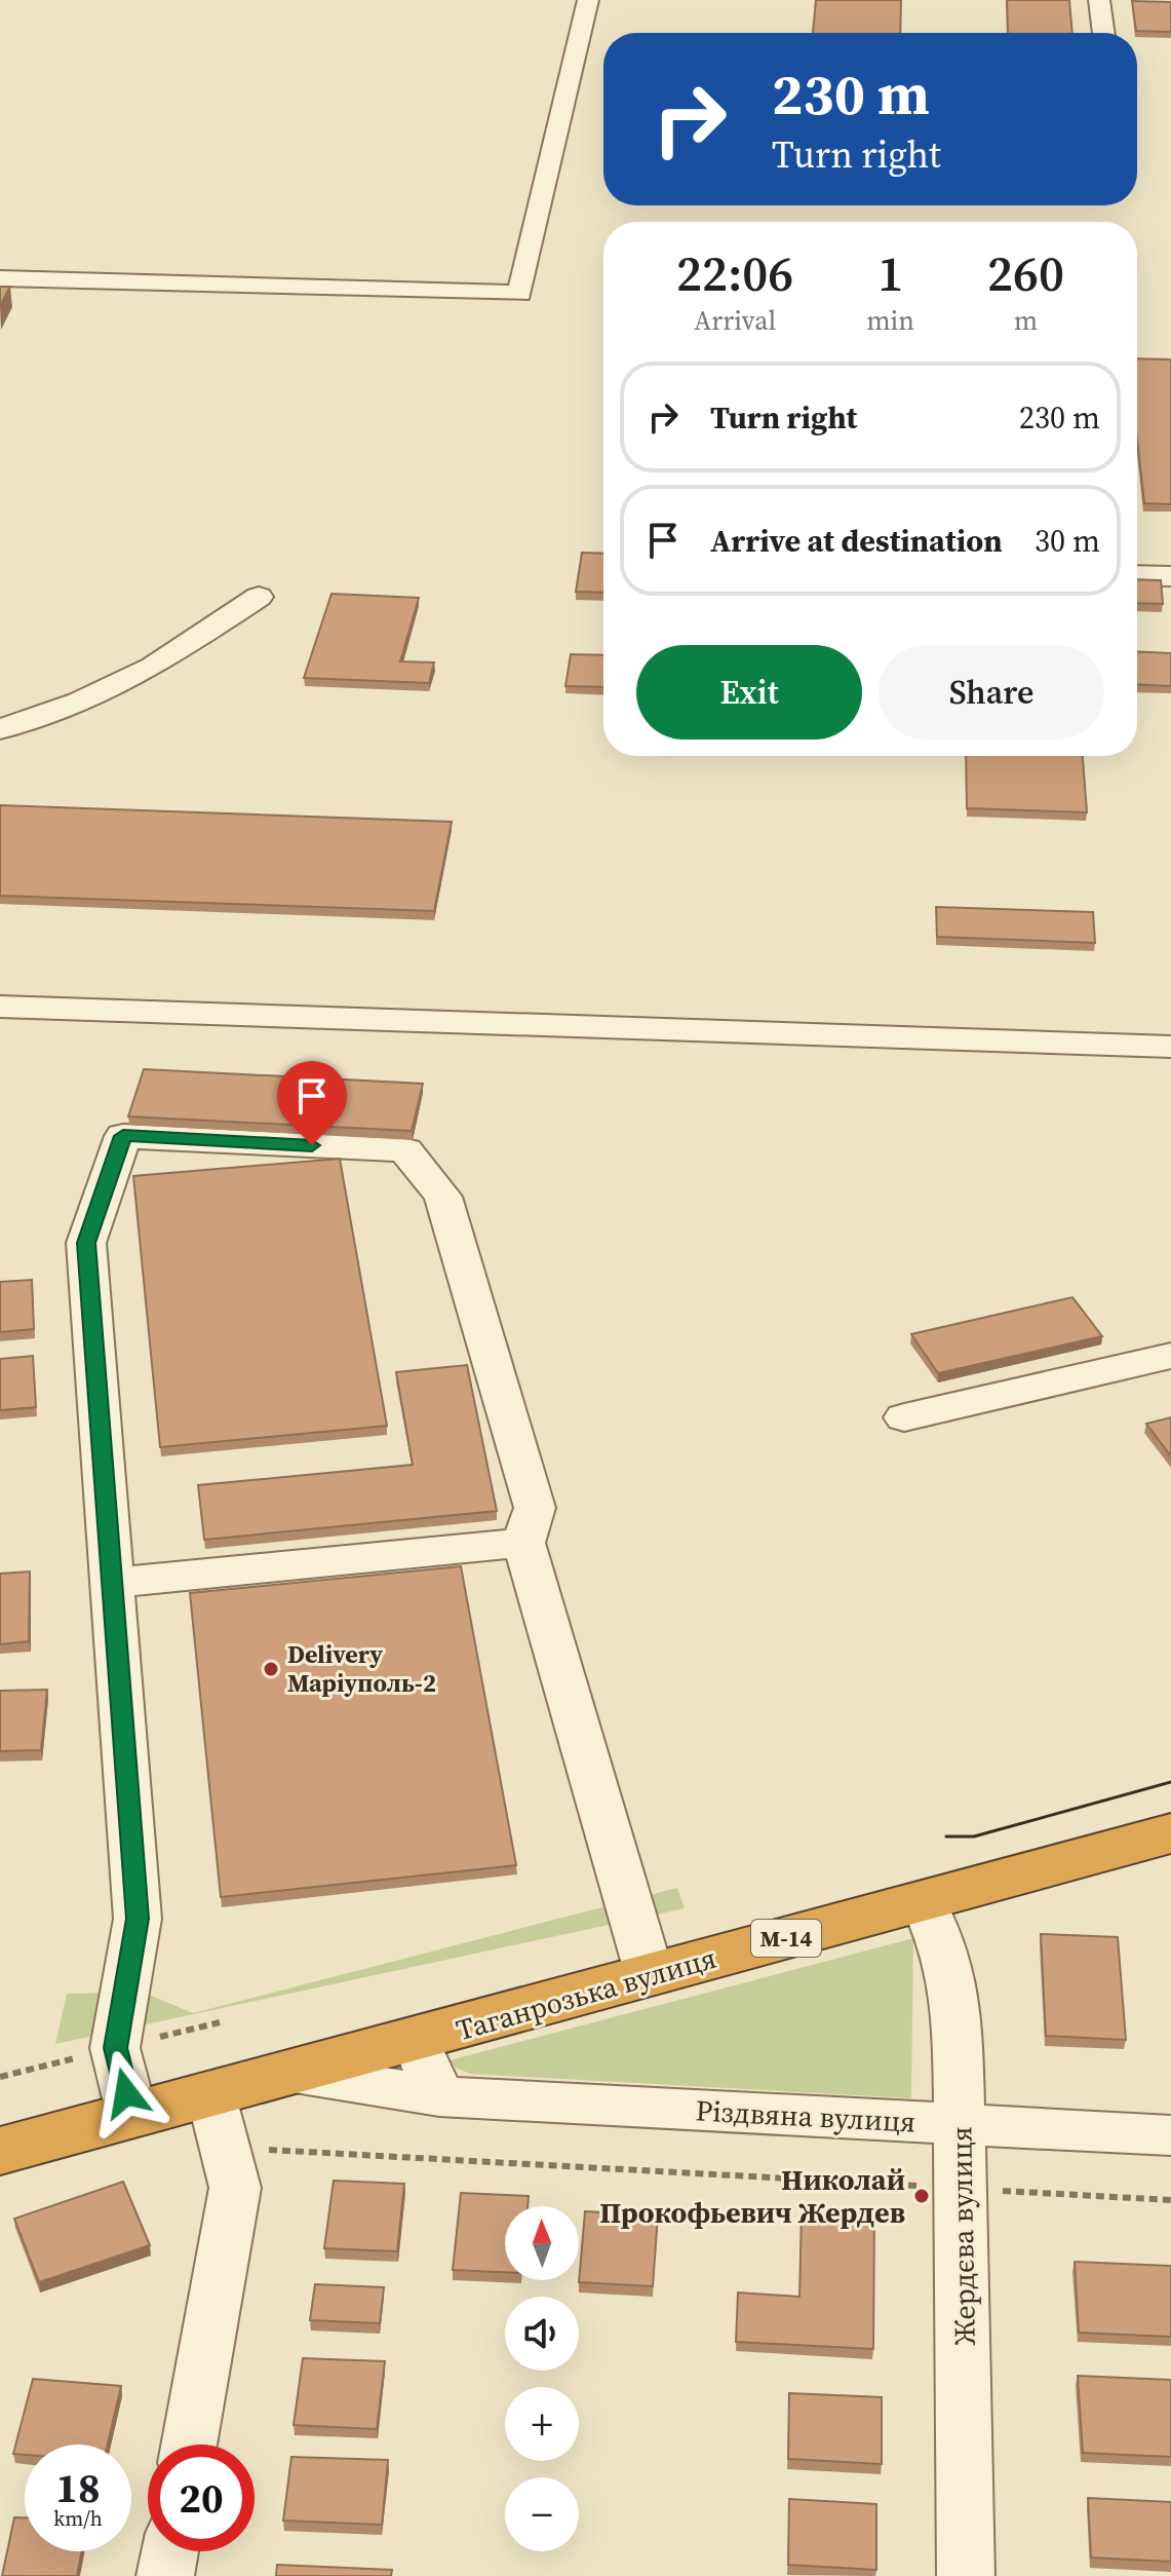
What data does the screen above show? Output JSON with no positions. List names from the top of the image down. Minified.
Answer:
{"streets":{"highway":["М-14","Таганрозька вулиця"],"street":["Різдвяна вулиця","Жердєва вулиця"]},"crossings":[["Таганрозька вулиця","Різдвяна вулиця"],["Таганрозька вулиця","Жердєва вулиця"],["Різдвяна вулиця","Жердєва вулиця"]],"places":["Delivery Марiуполь-2","Николай Прокофьевич Жердев"],"north":"top","page":{"turn":["230 m","Turn right"],"eta":["22:06","Arrival","1","min","260","m"],"list":[{"name":"Turn right","value":"230 m"},{"name":"Arrive at destination","value":"30 m"}],"buttons":["Exit","Share"],"map_buttons":["+","−"],"speed":"18 km/h","limit":"20"}}
